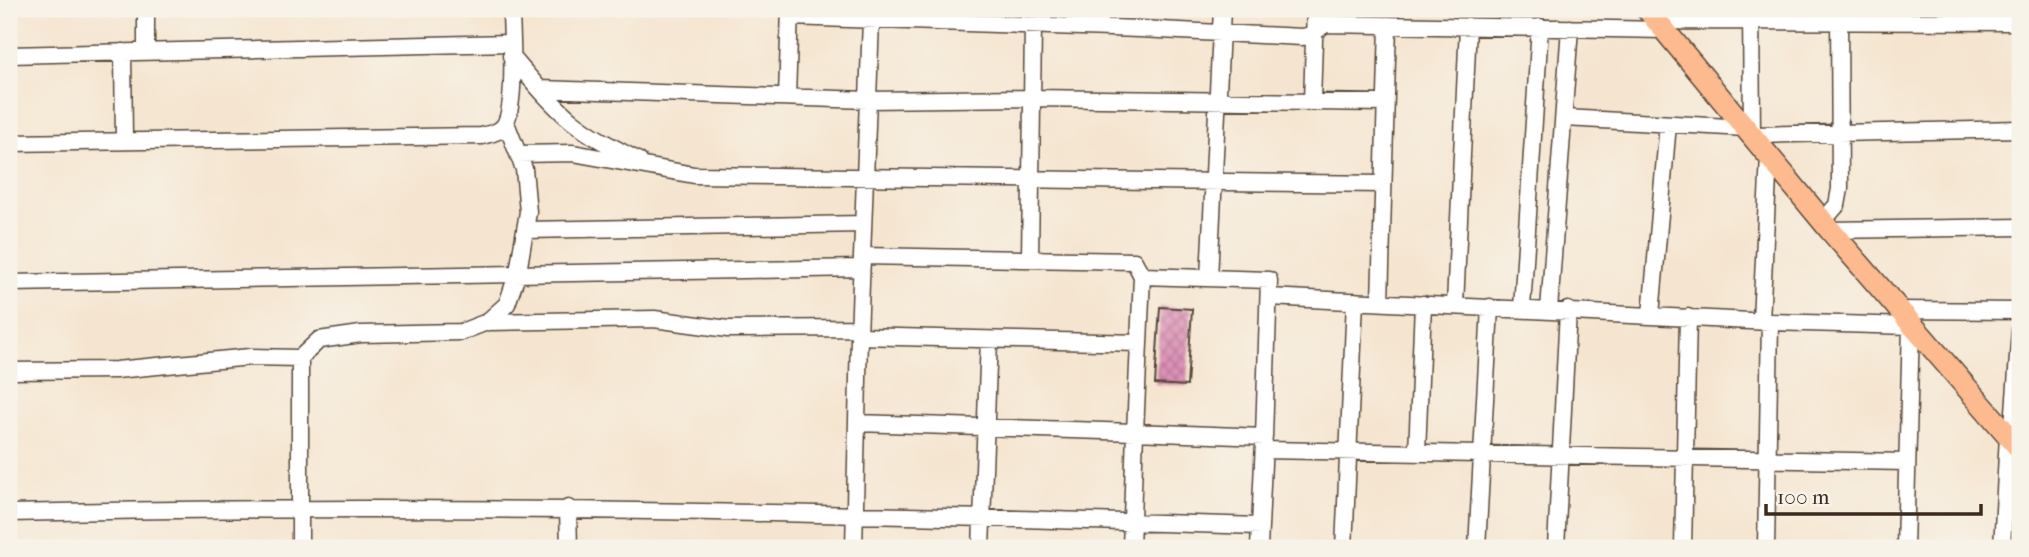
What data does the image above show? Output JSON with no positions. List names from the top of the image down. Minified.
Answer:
{"scale_bar":"100 m"}
